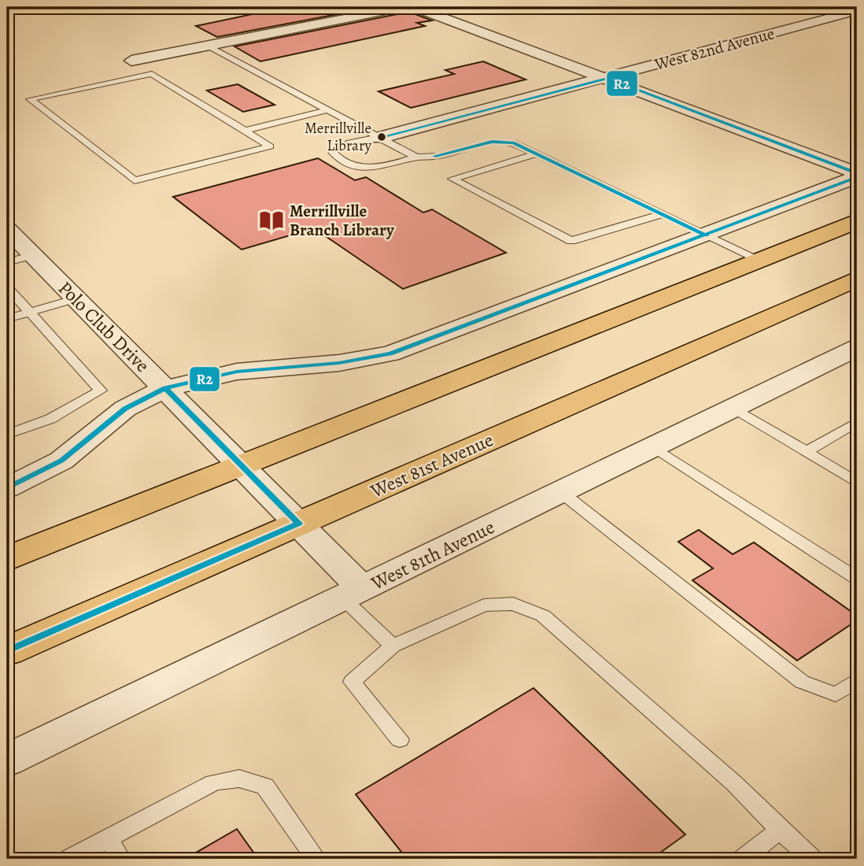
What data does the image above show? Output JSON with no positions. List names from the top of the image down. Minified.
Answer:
{"streets":{"main road":["West 81st Avenue"],"street":["West 82nd Avenue","Polo Club Drive","West 81th Avenue"]},"crossings":[["Polo Club Drive","West 81st Avenue"],["Polo Club Drive","West 81th Avenue"]],"places":{"other":["Merrillville Library"],"library":["Merrillville Branch Library"]},"lines":["transit line R2"]}
